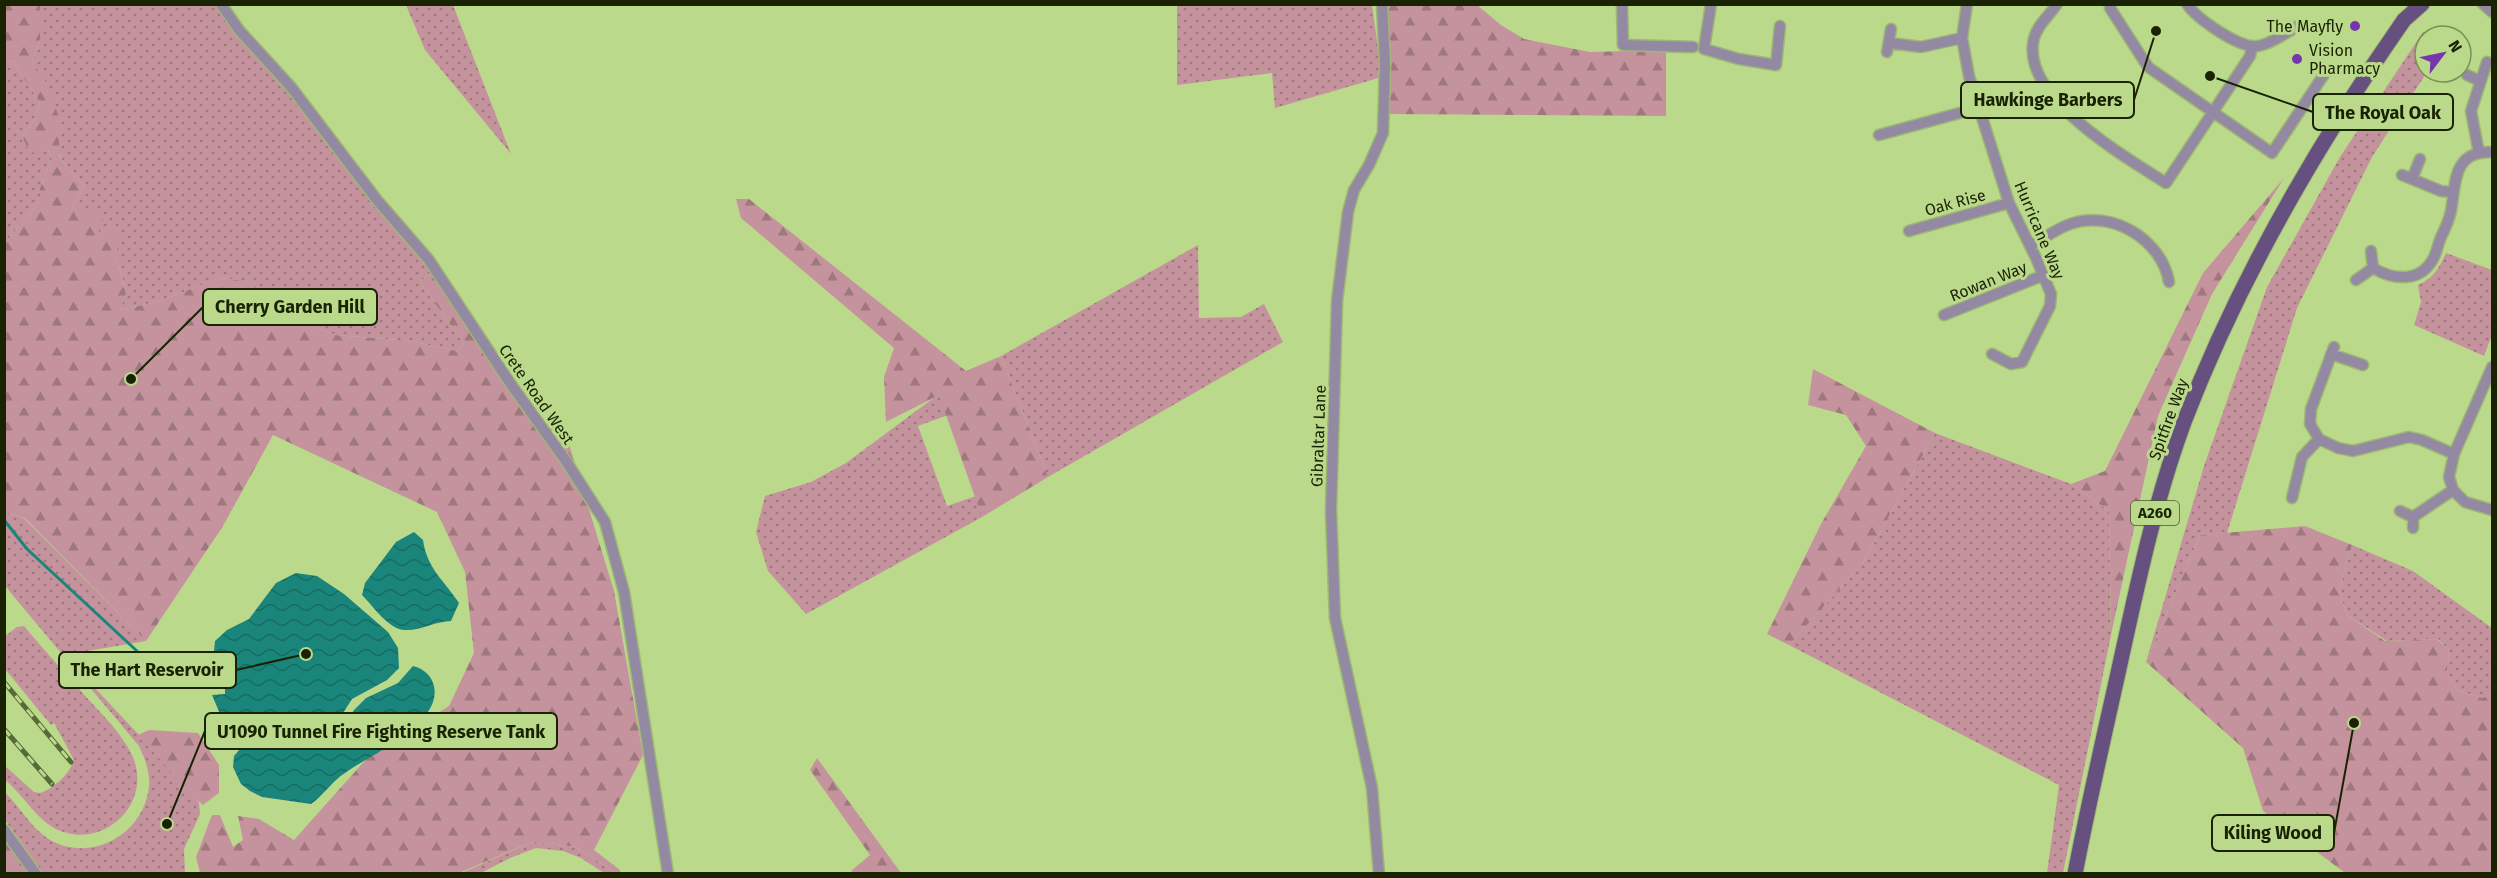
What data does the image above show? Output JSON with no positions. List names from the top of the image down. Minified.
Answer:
{"streets":{"main road":["Spitfire Way","A260"],"street":["Oak Rise","Hurricane Way","Rowan Way","Crete Road West","Gibraltar Lane"]},"crossings":[["Oak Rise","Hurricane Way"],["Hurricane Way","Rowan Way"]],"places":["The Mayfly","Hawkinge Barbers","Vision Pharmacy","The Royal Oak","Cherry Garden Hill","The Hart Reservoir","Kiling Wood","U1090 Tunnel Fire Fighting Reserve Tank"],"north":"top right"}
